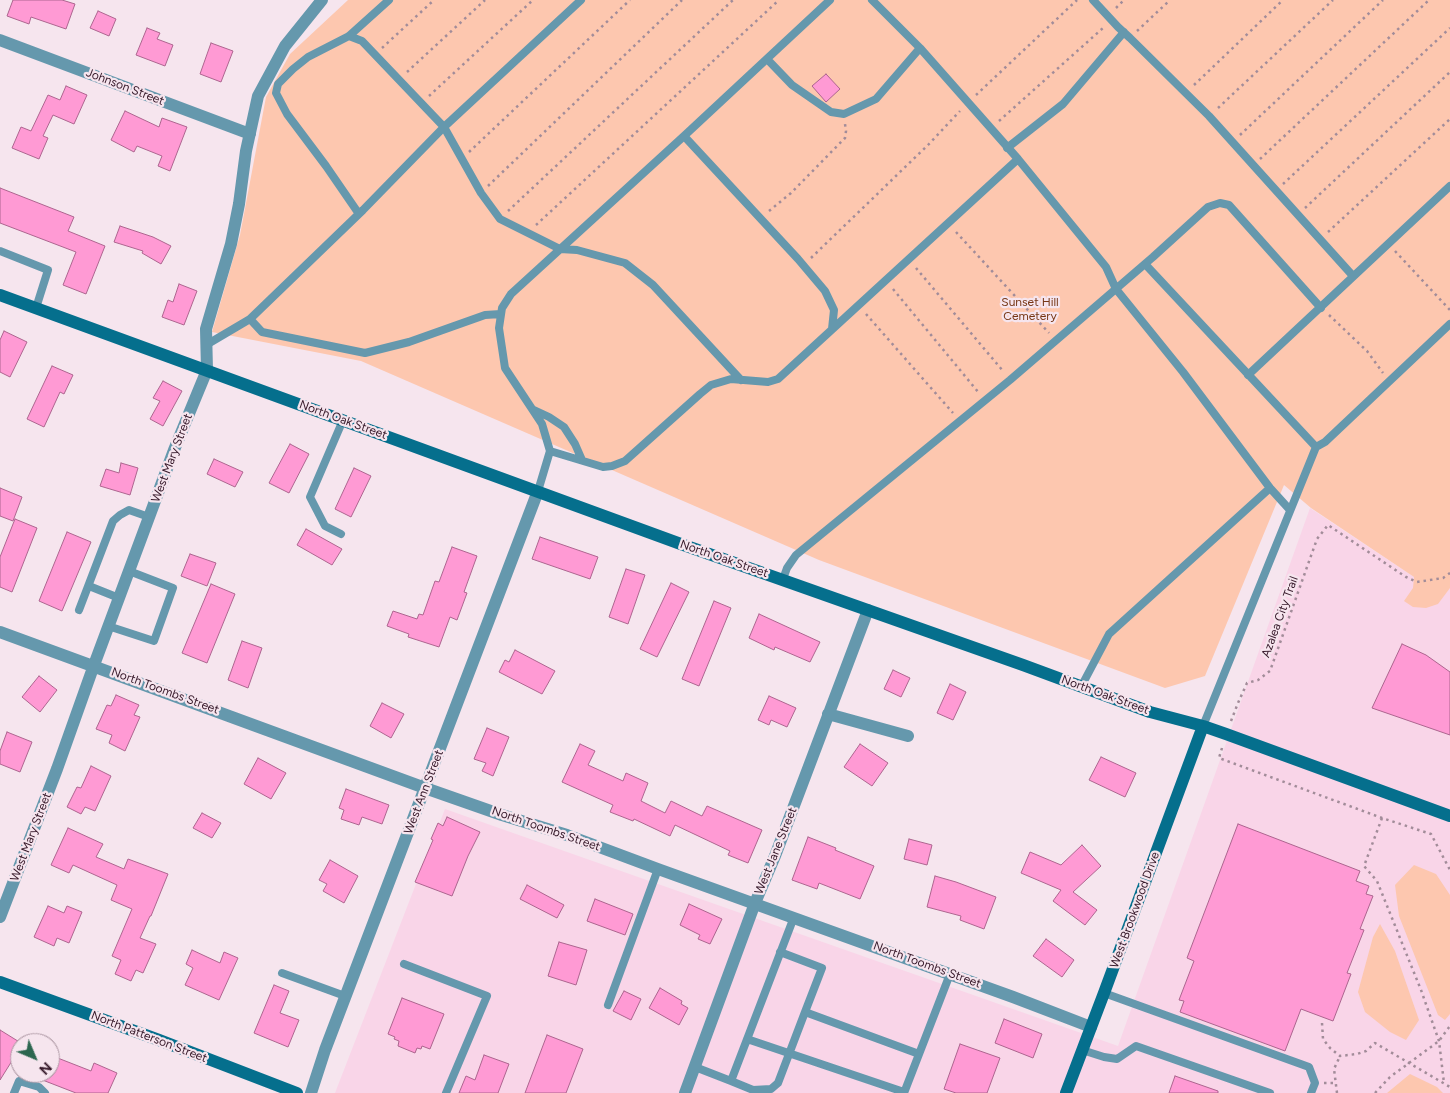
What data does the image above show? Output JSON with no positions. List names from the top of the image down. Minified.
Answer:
{"streets":{"main road":["North Oak Street","West Brookwood Drive","North Patterson Street"],"street":["Johnson Street","West Mary Street","North Toombs Street","West Ann Street","West Jane Street"],"path":["Azalea City Trail"]},"crossings":[["Johnson Street","West Mary Street"],["North Oak Street","West Mary Street"],["North Oak Street","Azalea City Trail"],["North Oak Street","West Ann Street"],["North Oak Street","West Jane Street"],["North Oak Street","West Brookwood Drive"],["West Mary Street","North Toombs Street"],["North Toombs Street","West Ann Street"],["North Toombs Street","West Jane Street"],["North Toombs Street","West Brookwood Drive"]],"parks":["Sunset Hill Cemetery"],"north":"bottom right"}
